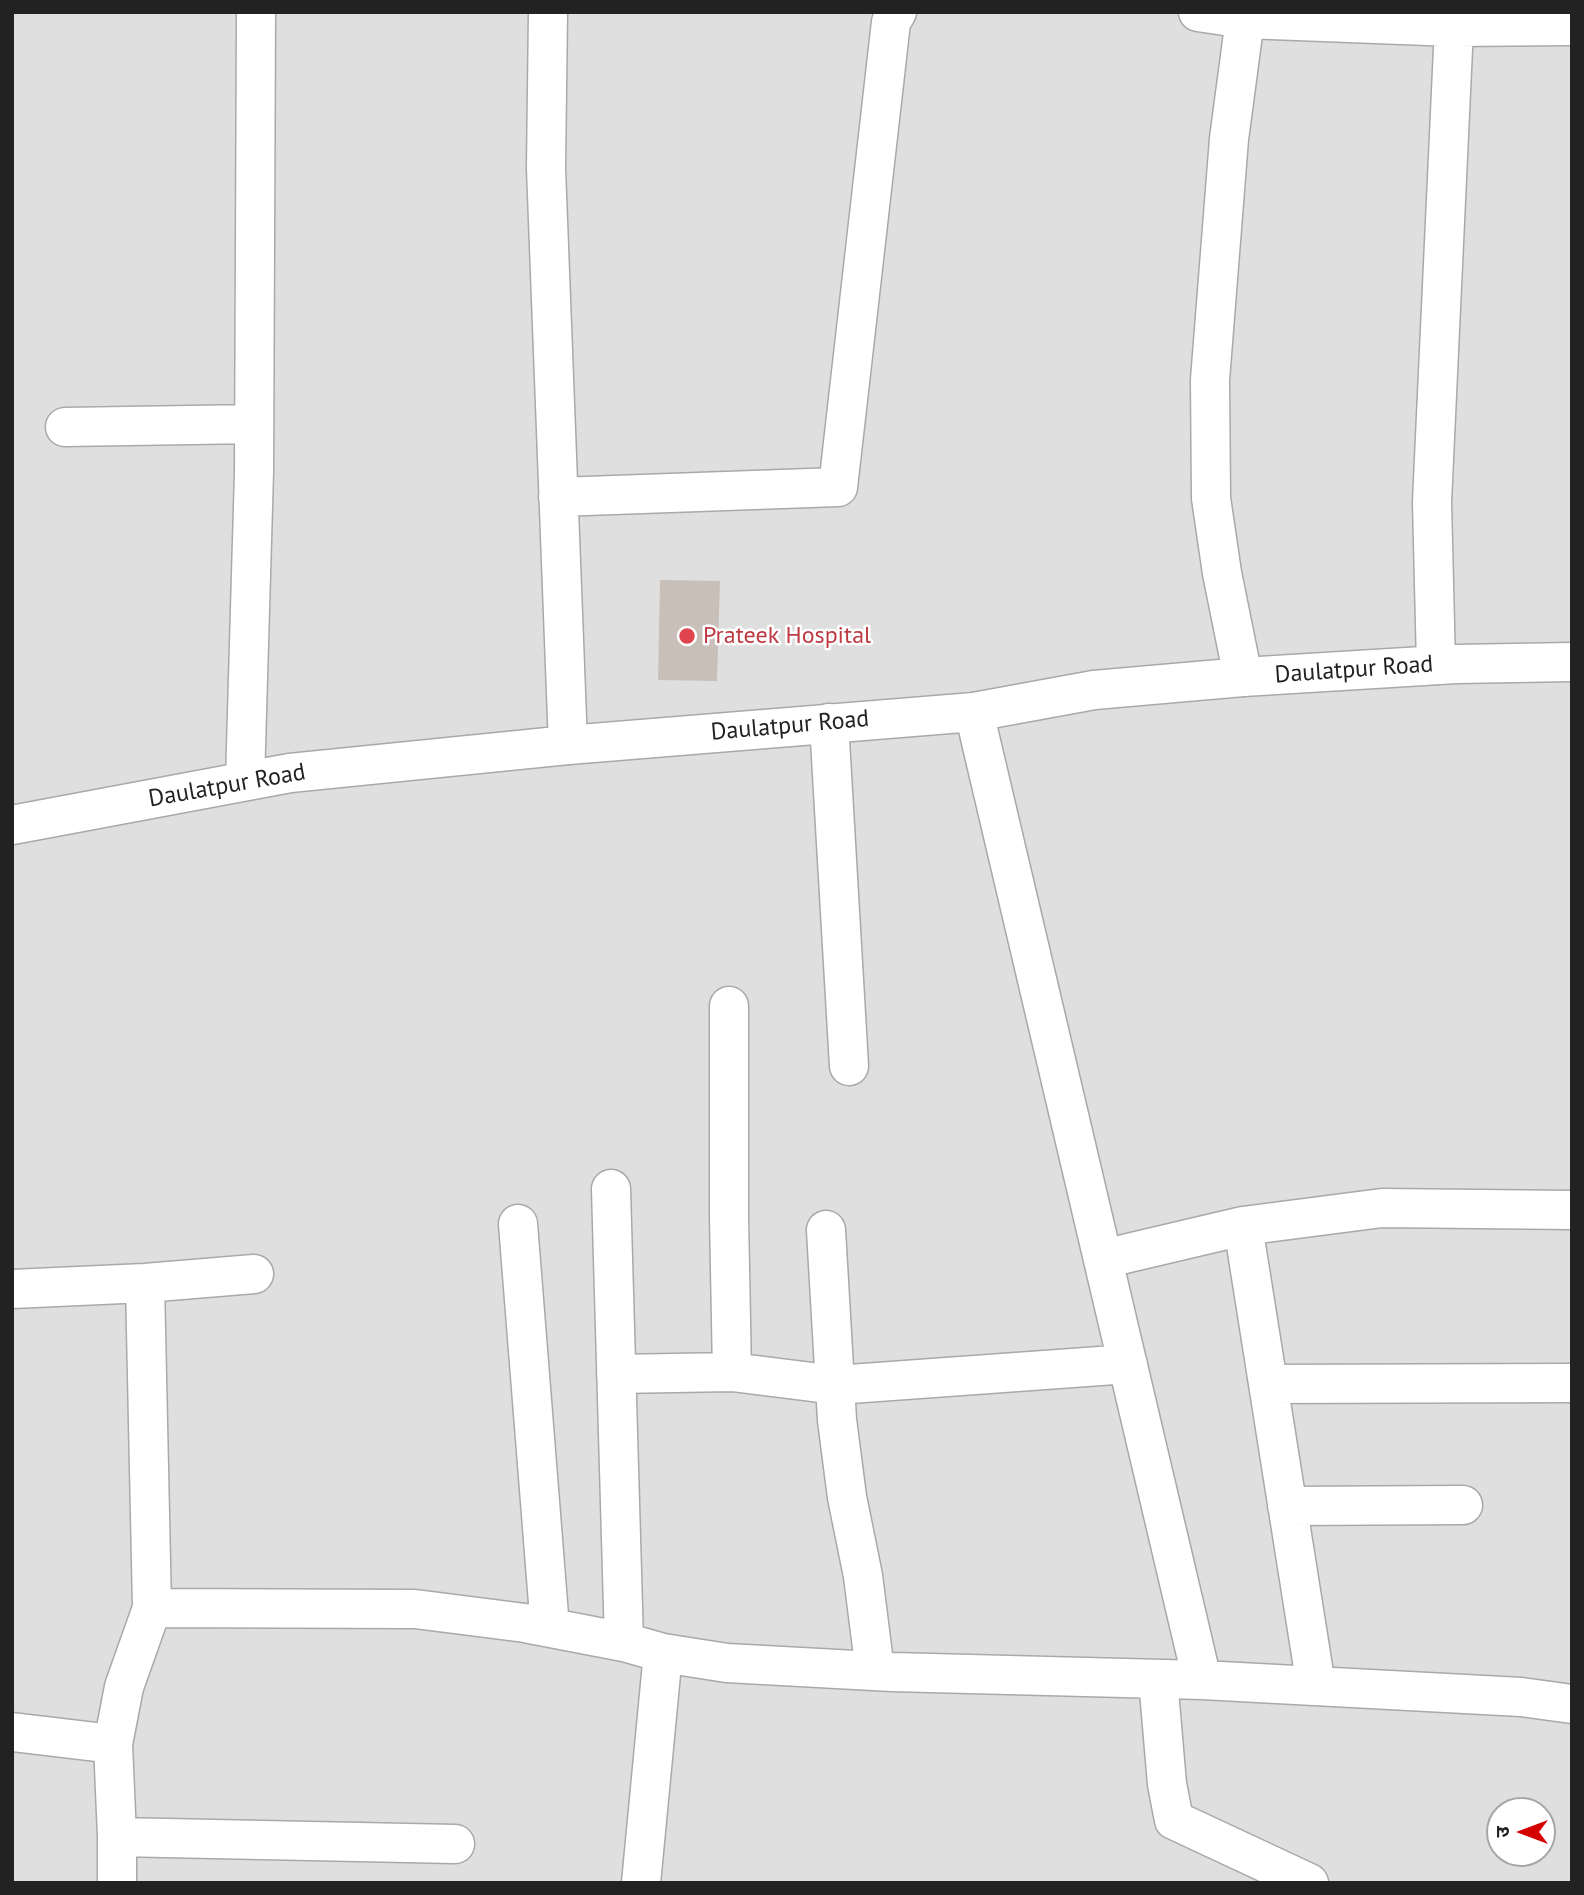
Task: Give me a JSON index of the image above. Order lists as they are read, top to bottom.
{
  "streets": {
    "street": ["Daulatpur Road"]
  },
  "places": ["Prateek Hospital"],
  "north": "left"
}
